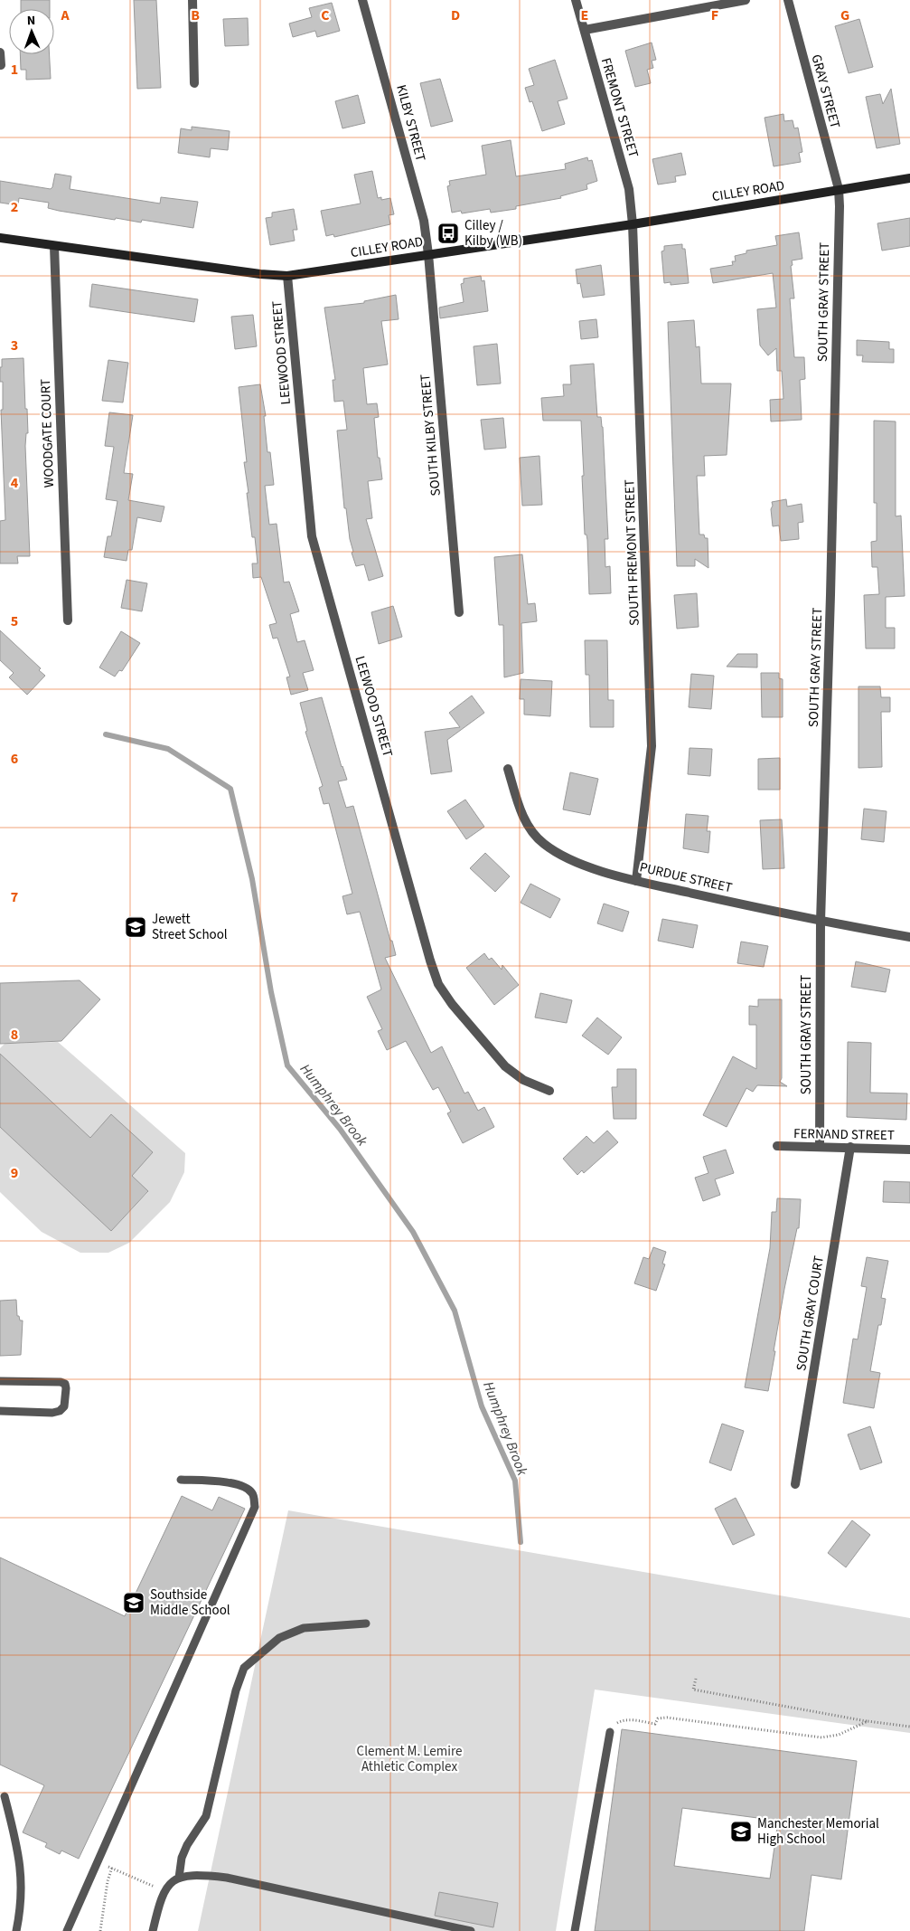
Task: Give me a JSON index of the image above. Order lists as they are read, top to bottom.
{
  "streets": {
    "street": [
      "GRAY STREET",
      "FREMONT STREET",
      "KILBY STREET",
      "CILLEY ROAD",
      "SOUTH GRAY STREET",
      "LEEWOOD STREET",
      "WOODGATE COURT",
      "SOUTH KILBY STREET",
      "SOUTH FREMONT STREET",
      "PURDUE STREET",
      "FERNAND STREET",
      "SOUTH GRAY COURT"
    ]
  },
  "crossings": [
    ["GRAY STREET", "CILLEY ROAD"],
    ["GRAY STREET", "SOUTH GRAY STREET"],
    ["FREMONT STREET", "CILLEY ROAD"],
    ["FREMONT STREET", "SOUTH FREMONT STREET"],
    ["KILBY STREET", "CILLEY ROAD"],
    ["KILBY STREET", "SOUTH KILBY STREET"],
    ["CILLEY ROAD", "SOUTH GRAY STREET"],
    ["CILLEY ROAD", "LEEWOOD STREET"],
    ["CILLEY ROAD", "WOODGATE COURT"],
    ["CILLEY ROAD", "SOUTH KILBY STREET"],
    ["CILLEY ROAD", "SOUTH FREMONT STREET"],
    ["SOUTH GRAY STREET", "PURDUE STREET"],
    ["SOUTH GRAY STREET", "FERNAND STREET"],
    ["SOUTH FREMONT STREET", "PURDUE STREET"],
    ["FERNAND STREET", "SOUTH GRAY COURT"]
  ],
  "water": ["Humphrey Brook"],
  "parks": ["Clement M. Lemire Athletic Complex"],
  "places": {
    "bus stop": ["Cilley / Kilby (WB)"],
    "school or university": ["Jewett Street School", "Southside Middle School", "Manchester Memorial High School"]
  },
  "north": "top",
  "grid": {
    "columns": [
      "A",
      "B",
      "C",
      "D",
      "E",
      "F",
      "G"
    ],
    "rows": [
      "1",
      "2",
      "3",
      "4",
      "5",
      "6",
      "7",
      "8",
      "9"
    ]
  }
}
